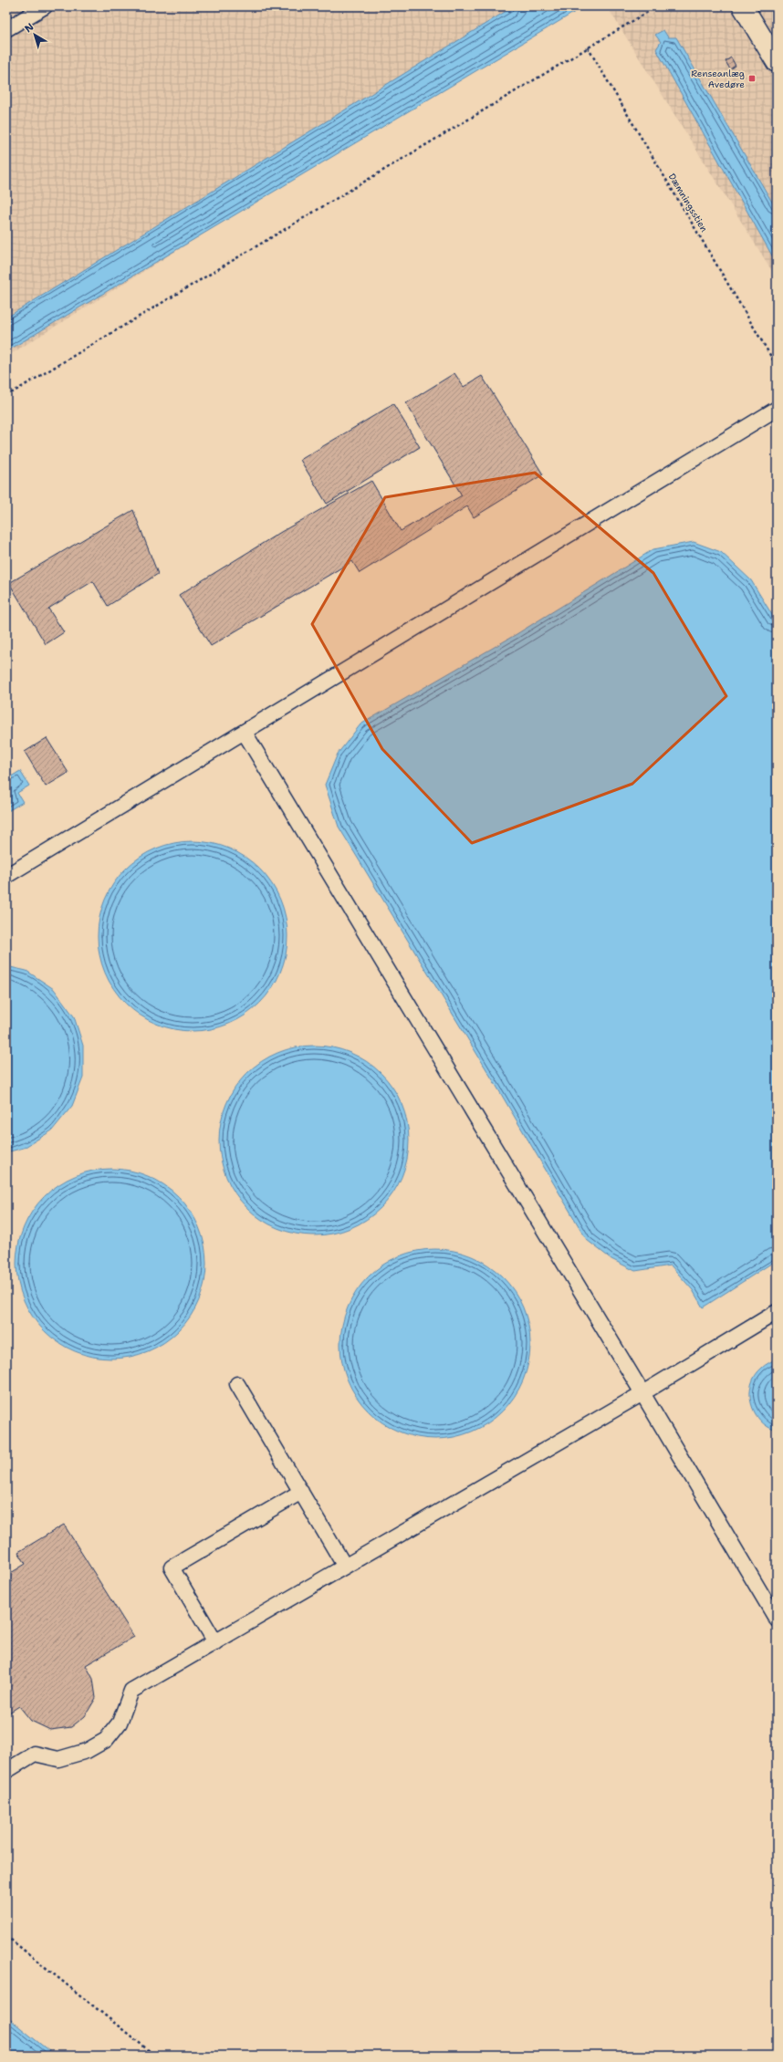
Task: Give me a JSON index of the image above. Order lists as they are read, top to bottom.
{
  "streets": {
    "path": ["Dæmningsstien"]
  },
  "places": {
    "transit": ["Renseanlæg Avedøre"]
  },
  "north": "top left"
}
